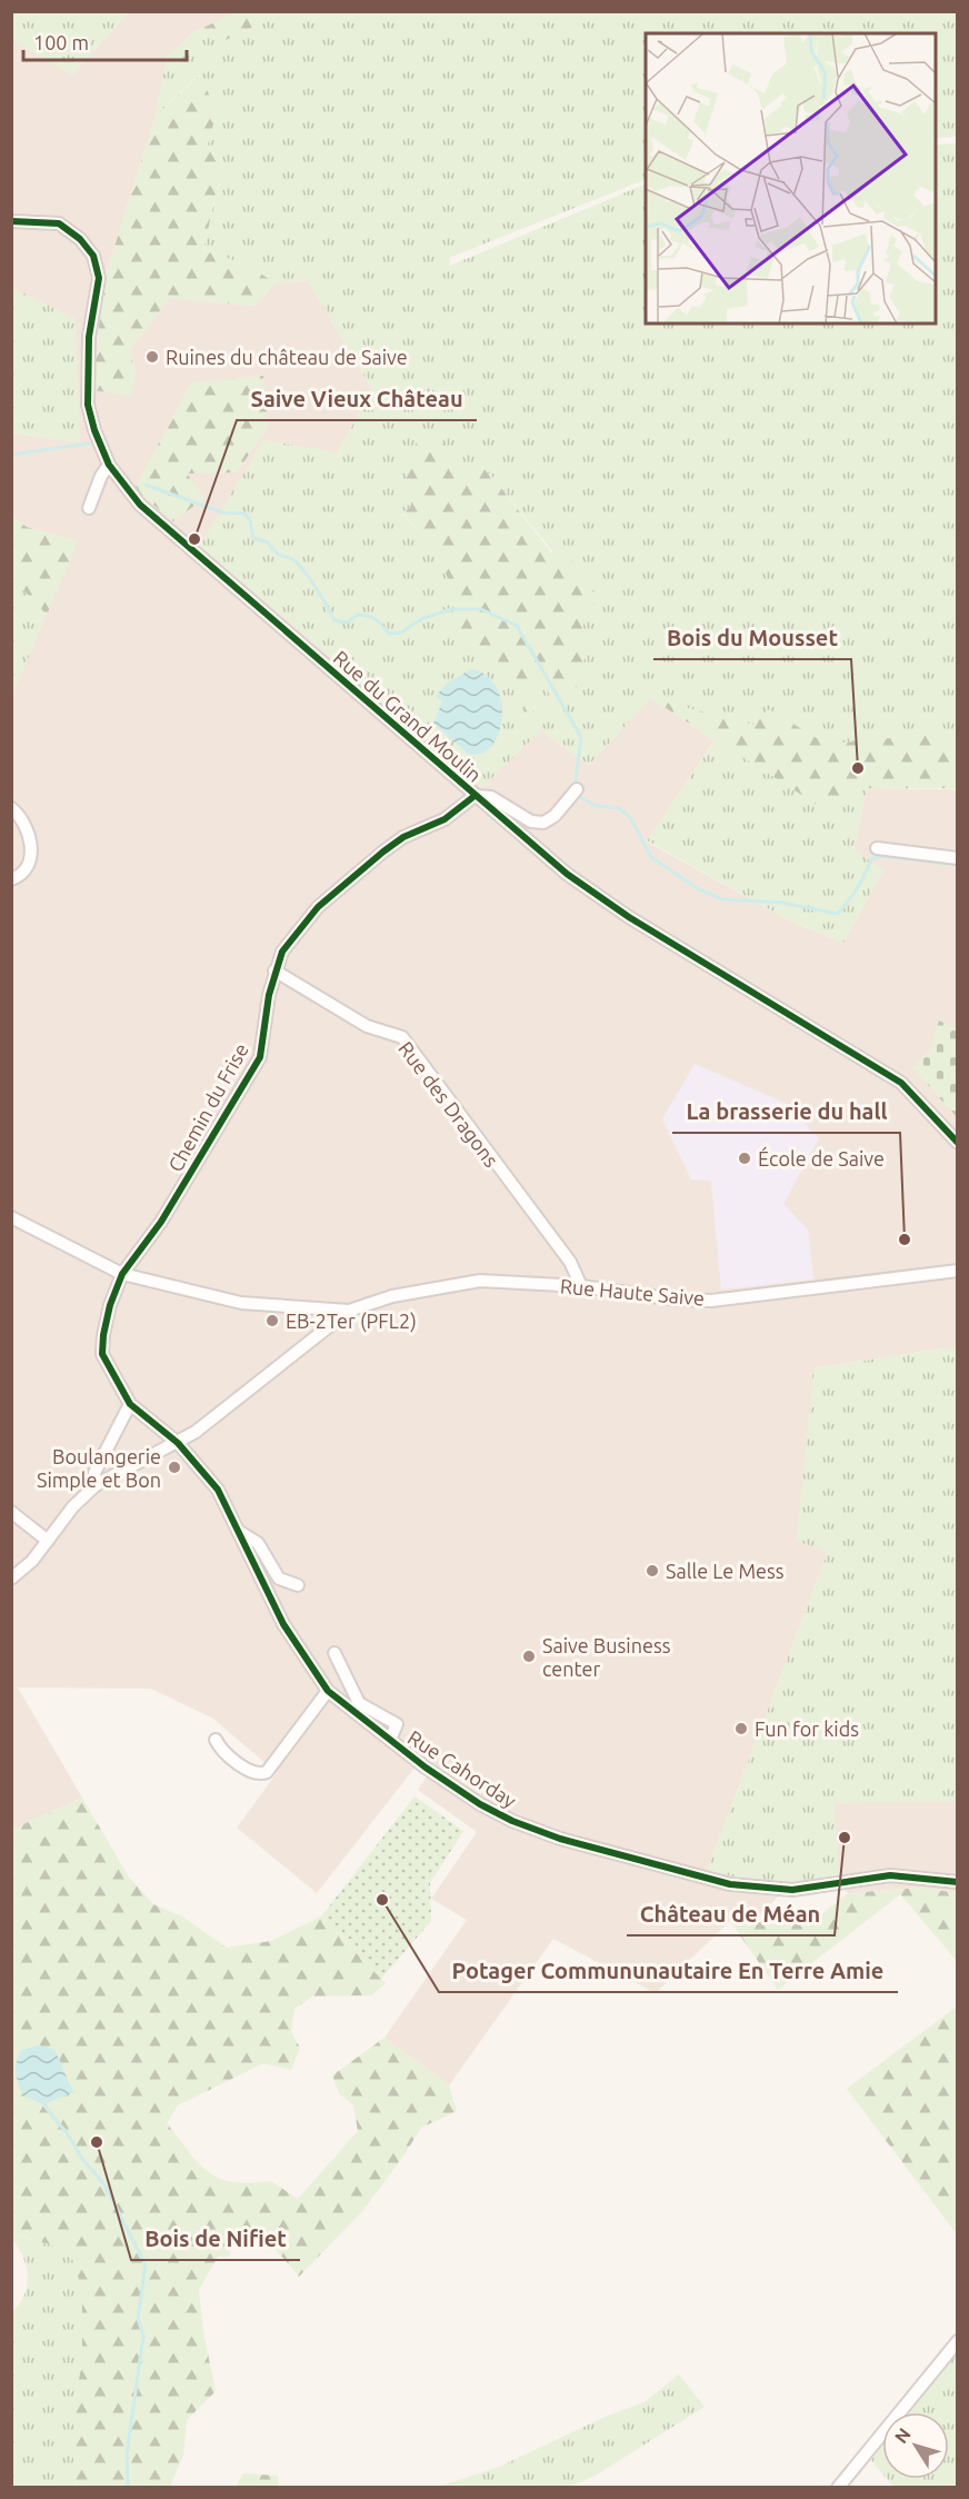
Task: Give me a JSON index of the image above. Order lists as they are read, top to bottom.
{
  "streets": {
    "street": [
      "Rue du Grand Moulin",
      "Rue des Dragons",
      "Chemin du Frise",
      "Rue Haute Saive",
      "Rue Cahorday"
    ]
  },
  "crossings": [
    ["Rue du Grand Moulin", "Chemin du Frise"],
    ["Rue des Dragons", "Chemin du Frise"],
    ["Rue des Dragons", "Rue Haute Saive"],
    ["Chemin du Frise", "Rue Haute Saive"],
    ["Rue Haute Saive", "Rue Cahorday"]
  ],
  "places": [
    "Ruines du château de Saive",
    "Saive Vieux Château",
    "Bois du Mousset",
    "École de Saive",
    "La brasserie du hall",
    "EB-2Ter (PFL2)",
    "Boulangerie Simple et Bon",
    "Salle Le Mess",
    "Saive Business center",
    "Fun for kids",
    "Château de Méan",
    "Potager Commununautaire En Terre Amie",
    "Bois de Nifiet"
  ],
  "scale_bar": "100 m",
  "north": "top left"
}
